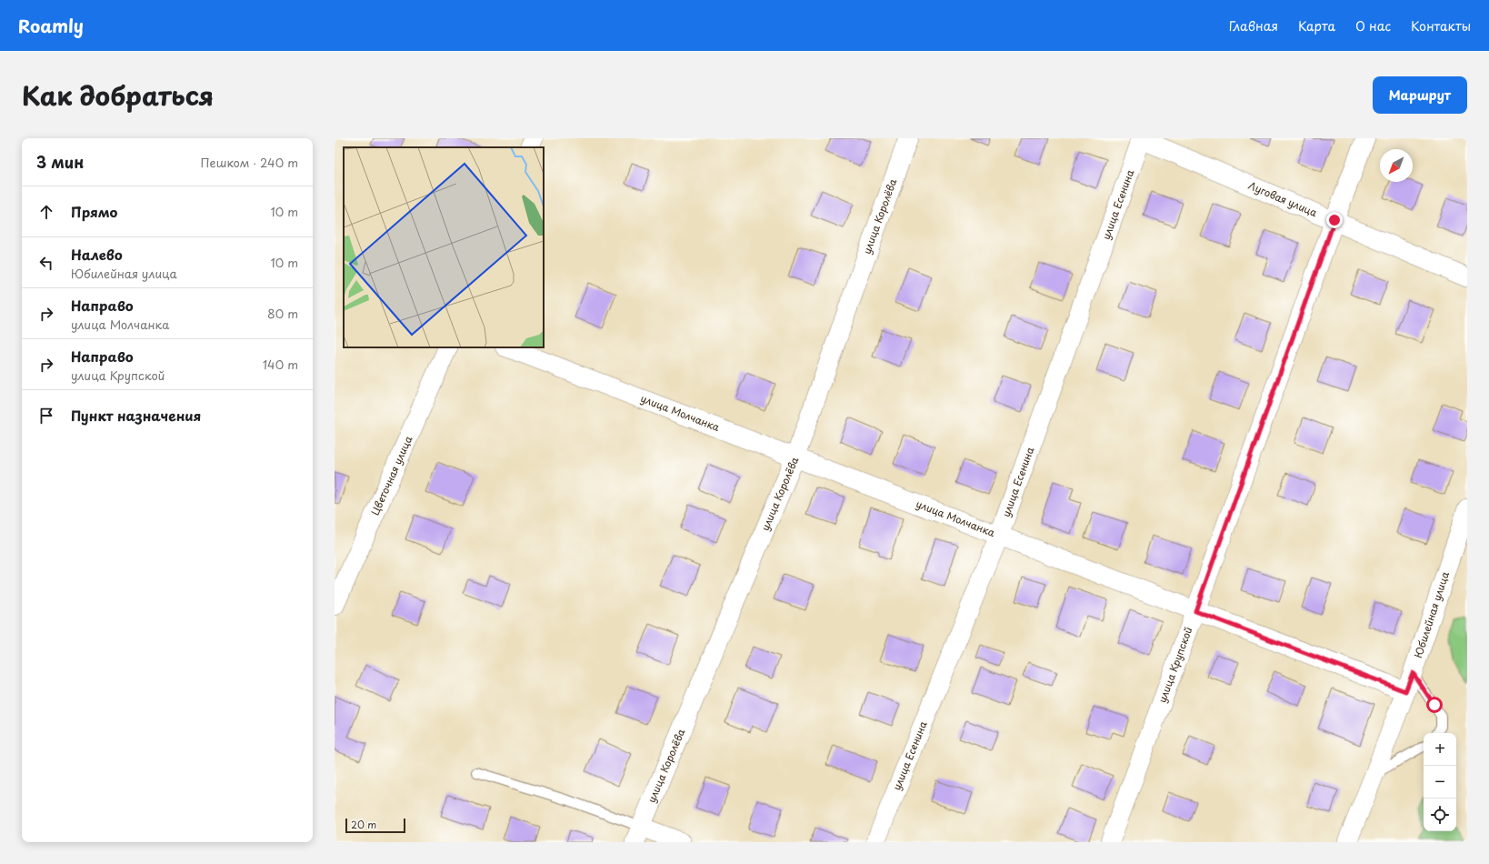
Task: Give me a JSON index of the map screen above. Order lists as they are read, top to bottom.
{
  "streets": {
    "street": [
      "Луговая улица",
      "улица Есенина",
      "улица Королёва",
      "улица Молчанка",
      "Цветочная улица",
      "Юбилейная улица",
      "улица Крупской"
    ]
  },
  "crossings": [
    ["Луговая улица", "улица Есенина"],
    ["Луговая улица", "улица Крупской"],
    ["улица Есенина", "улица Молчанка"],
    ["улица Королёва", "улица Молчанка"],
    ["улица Молчанка", "Юбилейная улица"],
    ["улица Молчанка", "улица Крупской"]
  ],
  "scale_bar": "20 m",
  "north": "bottom left",
  "page": {
    "header": "Roamly",
    "nav": [
      "Главная",
      "Карта",
      "О нас",
      "Контакты"
    ],
    "title": "Как добраться",
    "buttons": "Маршрут",
    "heading": ["3 мин", "Пешком · 240 m"],
    "list": [
      ["Прямо", "10 m"],
      ["Налево", "Юбилейная улица", "10 m"],
      ["Направо", "улица Молчанка", "80 m"],
      ["Направо", "улица Крупской", "140 m"],
      "Пункт назначения"
    ],
    "map_buttons": ["+", "−"],
    "scale": "20 m"
  }
}
